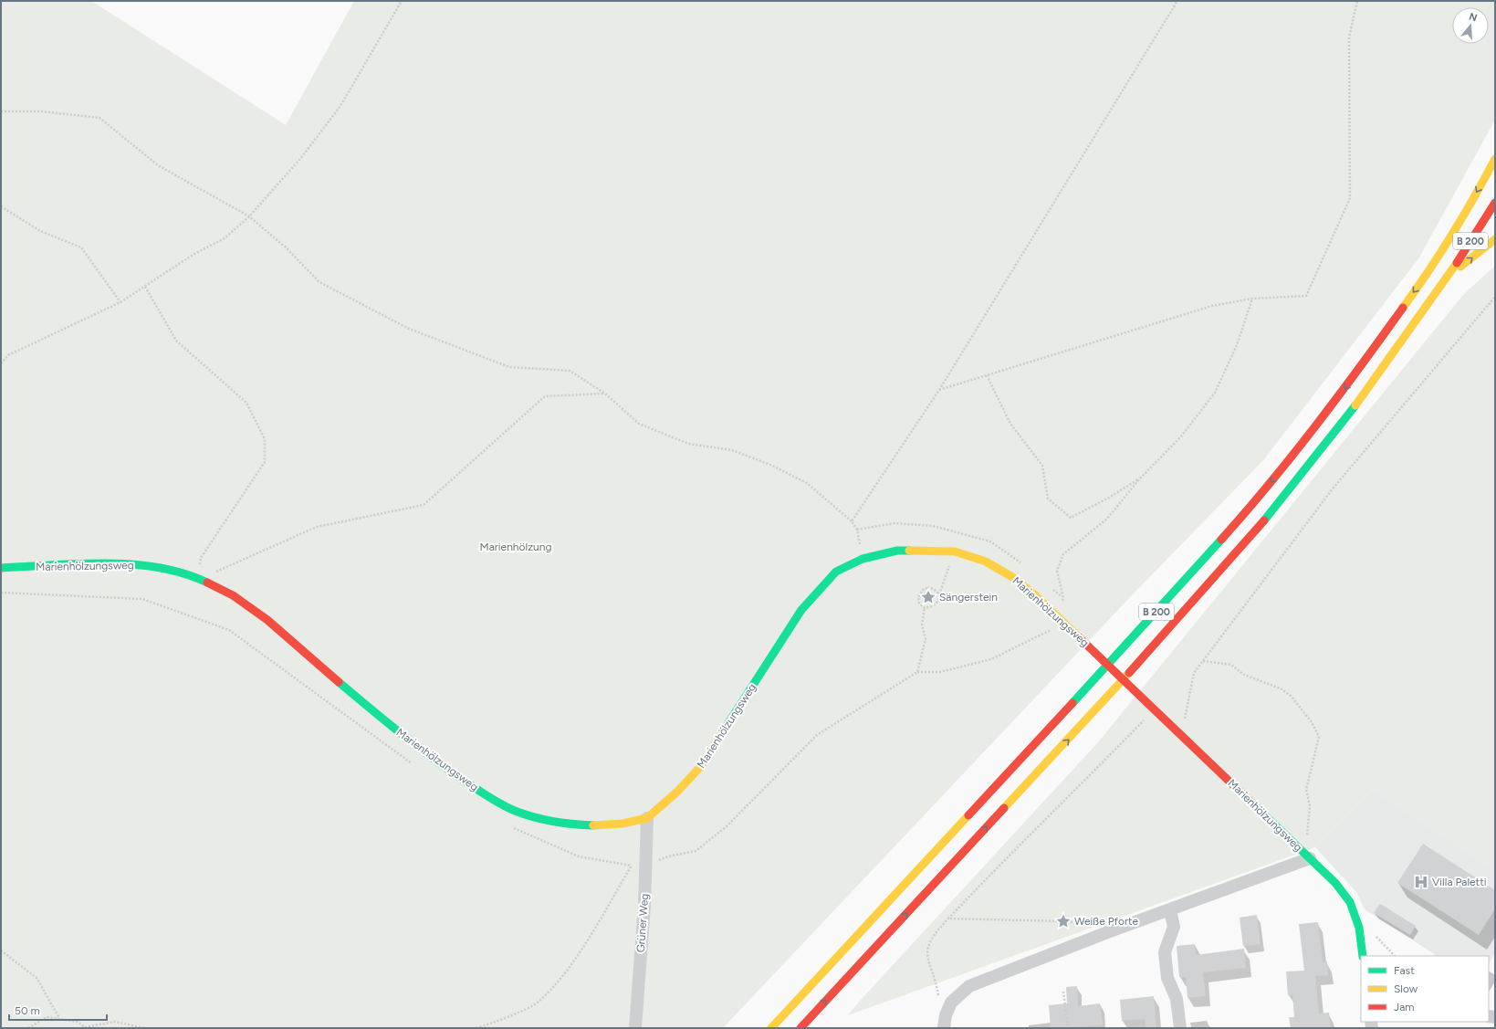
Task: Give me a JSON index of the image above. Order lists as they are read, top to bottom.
{
  "streets": {
    "main road": ["B 200", "Marienhölzungsweg"],
    "street": ["Grüner Weg"]
  },
  "crossings": [
    ["Marienhölzungsweg", "Grüner Weg"]
  ],
  "parks": ["Marienhölzung"],
  "places": {
    "place": ["Sängerstein", "Weiße Pforte"],
    "hospital": ["Villa Paletti"]
  },
  "legend": ["Fast", "Slow", "Jam"],
  "scale_bar": "50 m",
  "north": "top"
}
